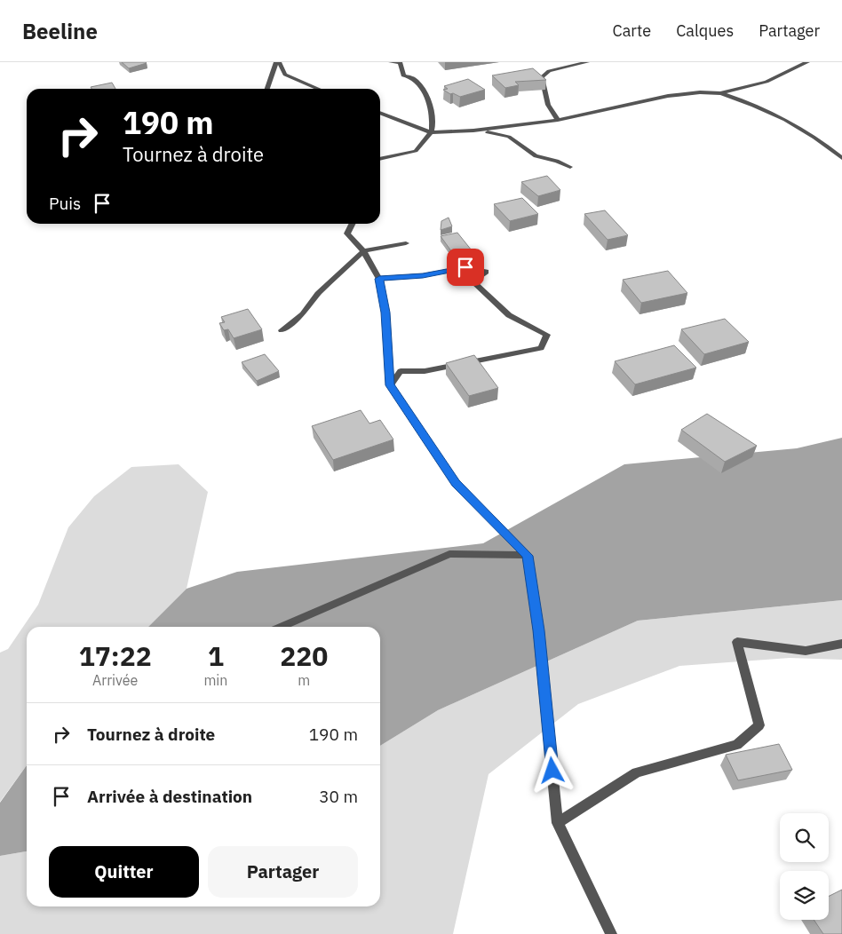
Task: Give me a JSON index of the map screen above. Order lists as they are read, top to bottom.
{
  "page": {
    "header": "Beeline",
    "nav": ["Carte", "Calques", "Partager"],
    "turn": ["190 m", "Tournez à droite"],
    "then": "Puis",
    "eta": [
      "17:22",
      "Arrivée",
      "1",
      "min",
      "220",
      "m"
    ],
    "list": [
      {
        "name": "Tournez à droite",
        "value": "190 m"
      },
      {
        "name": "Arrivée à destination",
        "value": "30 m"
      }
    ],
    "buttons": ["Quitter", "Partager"]
  }
}
